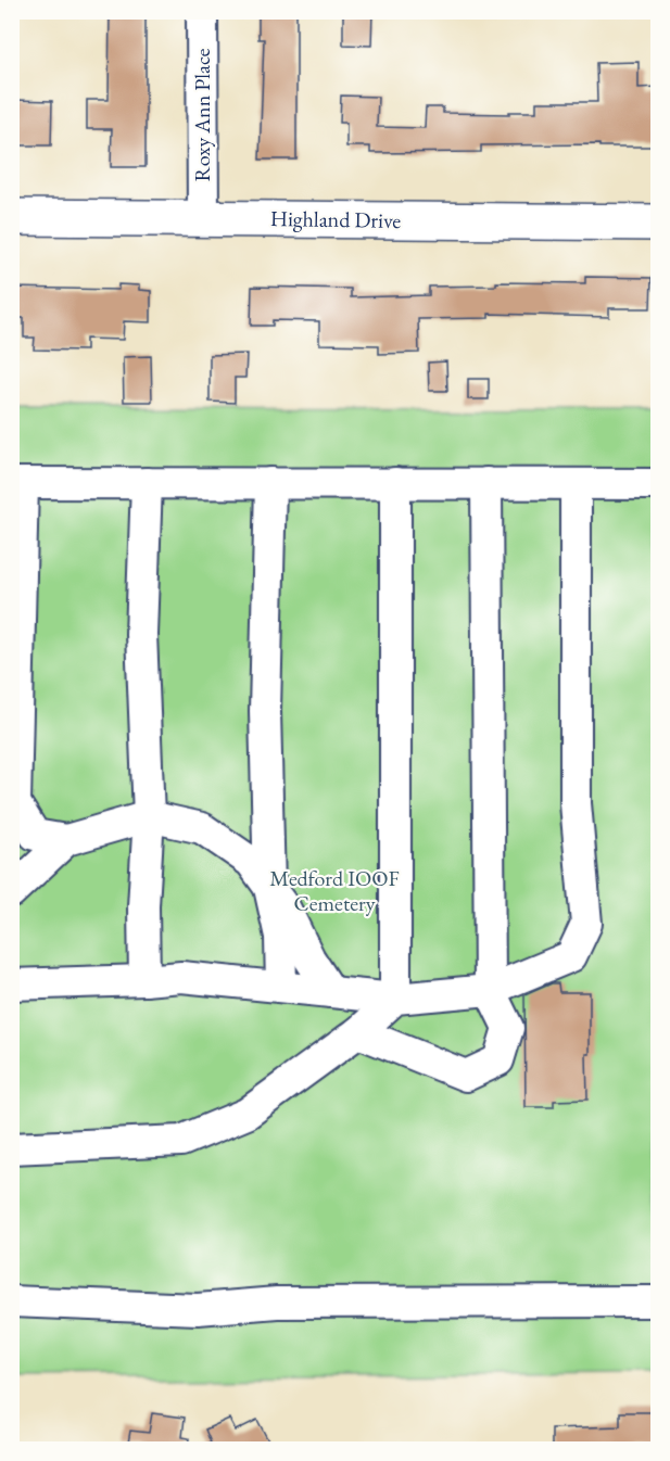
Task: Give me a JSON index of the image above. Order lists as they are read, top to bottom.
{
  "streets": {
    "main road": ["Highland Drive"],
    "street": ["Roxy Ann Place"]
  },
  "crossings": [
    ["Roxy Ann Place", "Highland Drive"]
  ],
  "parks": ["Medford IOOF Cemetery"]
}
